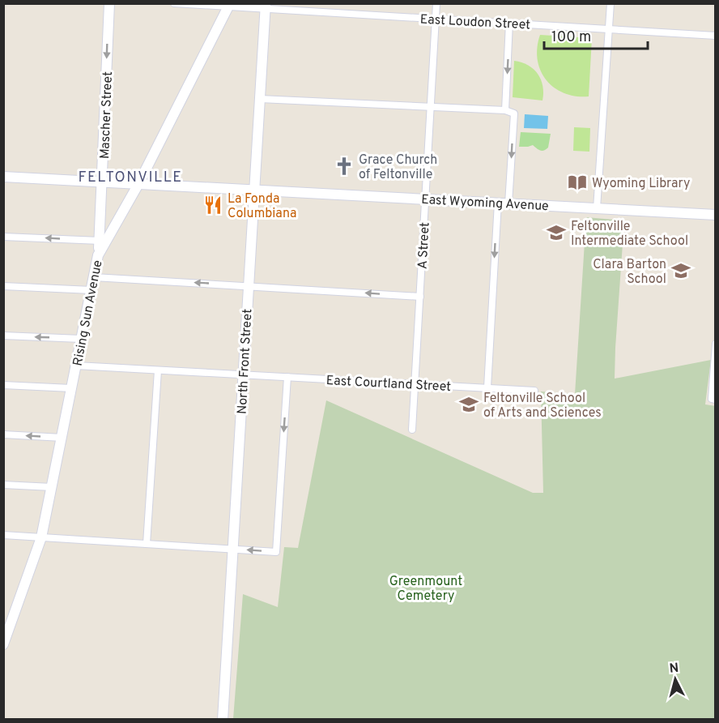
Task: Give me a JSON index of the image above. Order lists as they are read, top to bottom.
{
  "streets": {
    "street": [
      "East Loudon Street",
      "Mascher Street",
      "East Wyoming Avenue",
      "A Street",
      "Rising Sun Avenue",
      "North Front Street",
      "East Courtland Street"
    ]
  },
  "crossings": [
    ["East Loudon Street", "A Street"],
    ["East Loudon Street", "Rising Sun Avenue"],
    ["East Loudon Street", "North Front Street"],
    ["Mascher Street", "East Wyoming Avenue"],
    ["Mascher Street", "Rising Sun Avenue"],
    ["East Wyoming Avenue", "A Street"],
    ["East Wyoming Avenue", "Rising Sun Avenue"],
    ["East Wyoming Avenue", "North Front Street"],
    ["A Street", "East Courtland Street"],
    ["Rising Sun Avenue", "East Courtland Street"],
    ["North Front Street", "East Courtland Street"]
  ],
  "one_way": ["Mascher Street"],
  "districts": ["FELTONVILLE"],
  "parks": ["Greenmount Cemetery"],
  "places": {
    "church": ["Grace Church of Feltonville"],
    "library": ["Wyoming Library"],
    "restaurant": ["La Fonda Columbiana"],
    "school or university": ["Feltonville Intermediate School", "Clara Barton School", "Feltonville School of Arts and Sciences"]
  },
  "scale_bar": "100 m",
  "north": "top"
}
